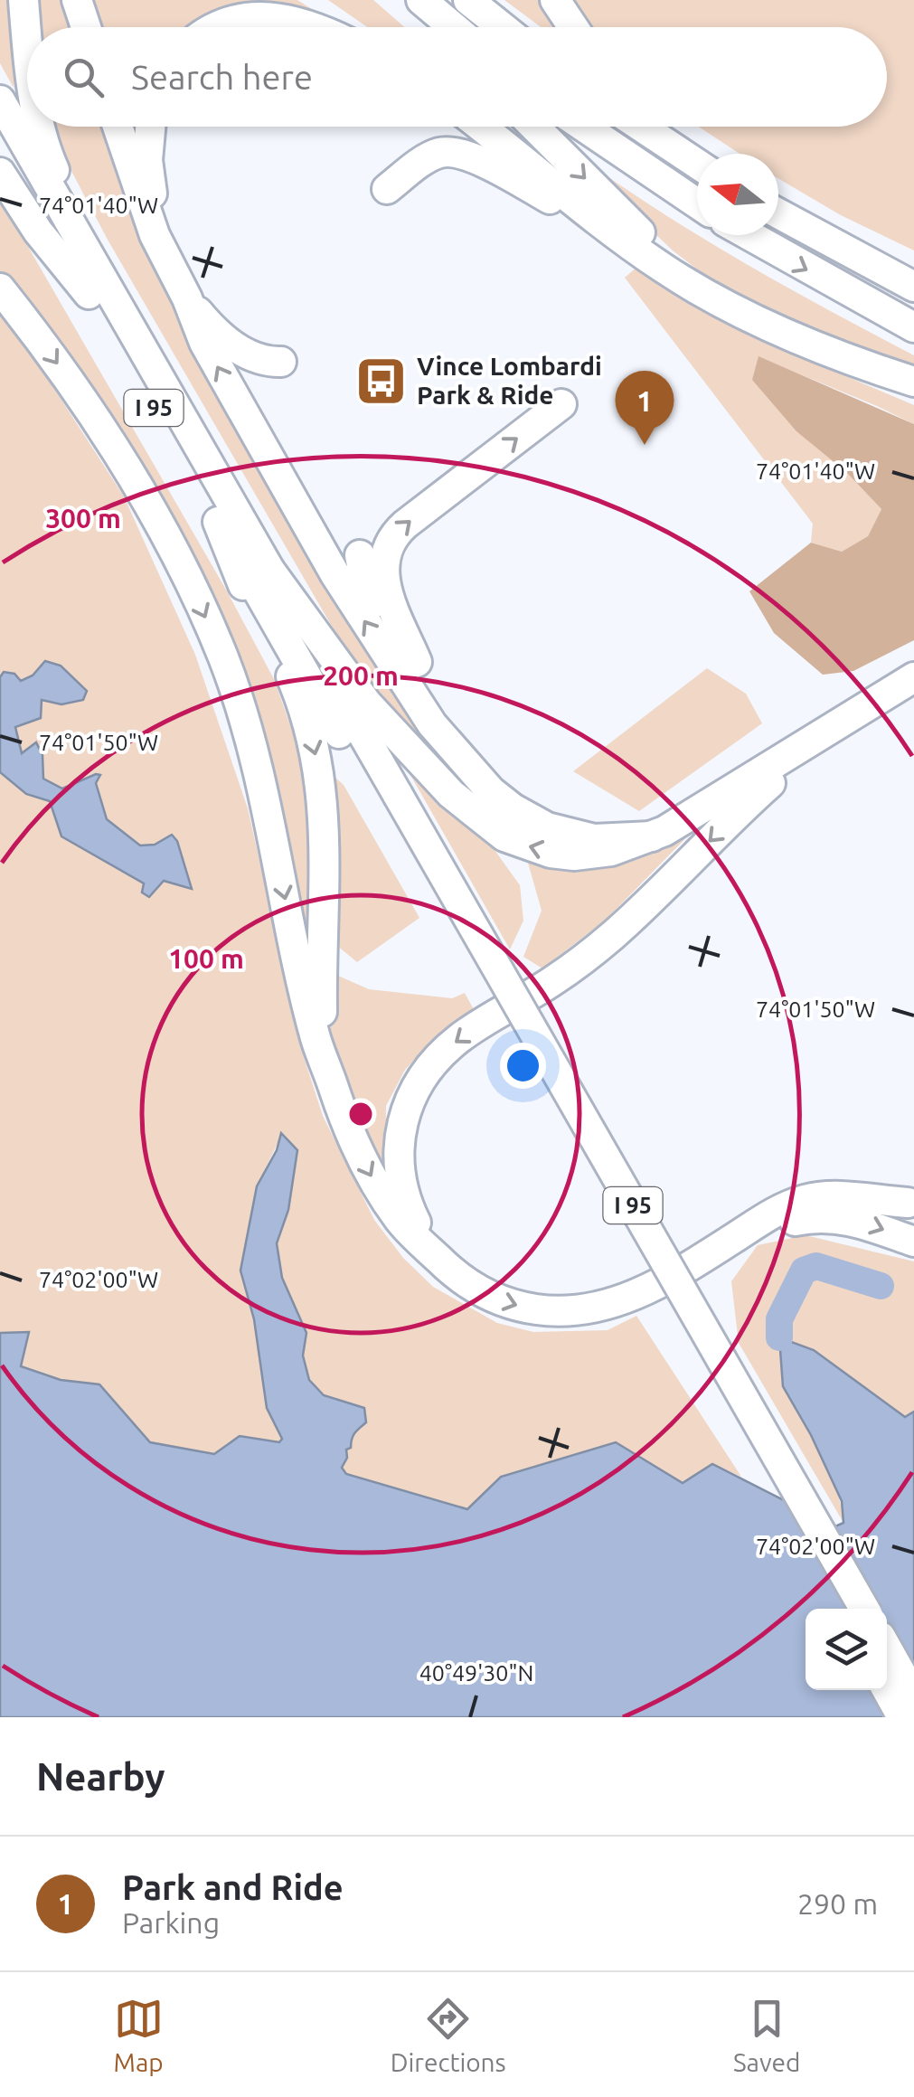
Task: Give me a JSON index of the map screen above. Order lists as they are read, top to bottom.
{
  "streets": {
    "highway": ["I 95"]
  },
  "places": {
    "bus stop": ["Vince Lombardi Park & Ride"]
  },
  "north": "left",
  "page": {
    "search": "Search here",
    "pins": "1",
    "heading": "Nearby",
    "list": [
      {
        "mark": "1",
        "name": "Park and Ride",
        "note": "Parking",
        "value": "290 m"
      }
    ],
    "nav": ["Map", "Directions", "Saved"]
  },
  "coordinates": [
    "74°01'40\"W",
    "74°01'50\"W",
    "74°02'00\"W",
    "40°49'30\"N"
  ],
  "rings": ["300 m", "200 m", "100 m"]
}
